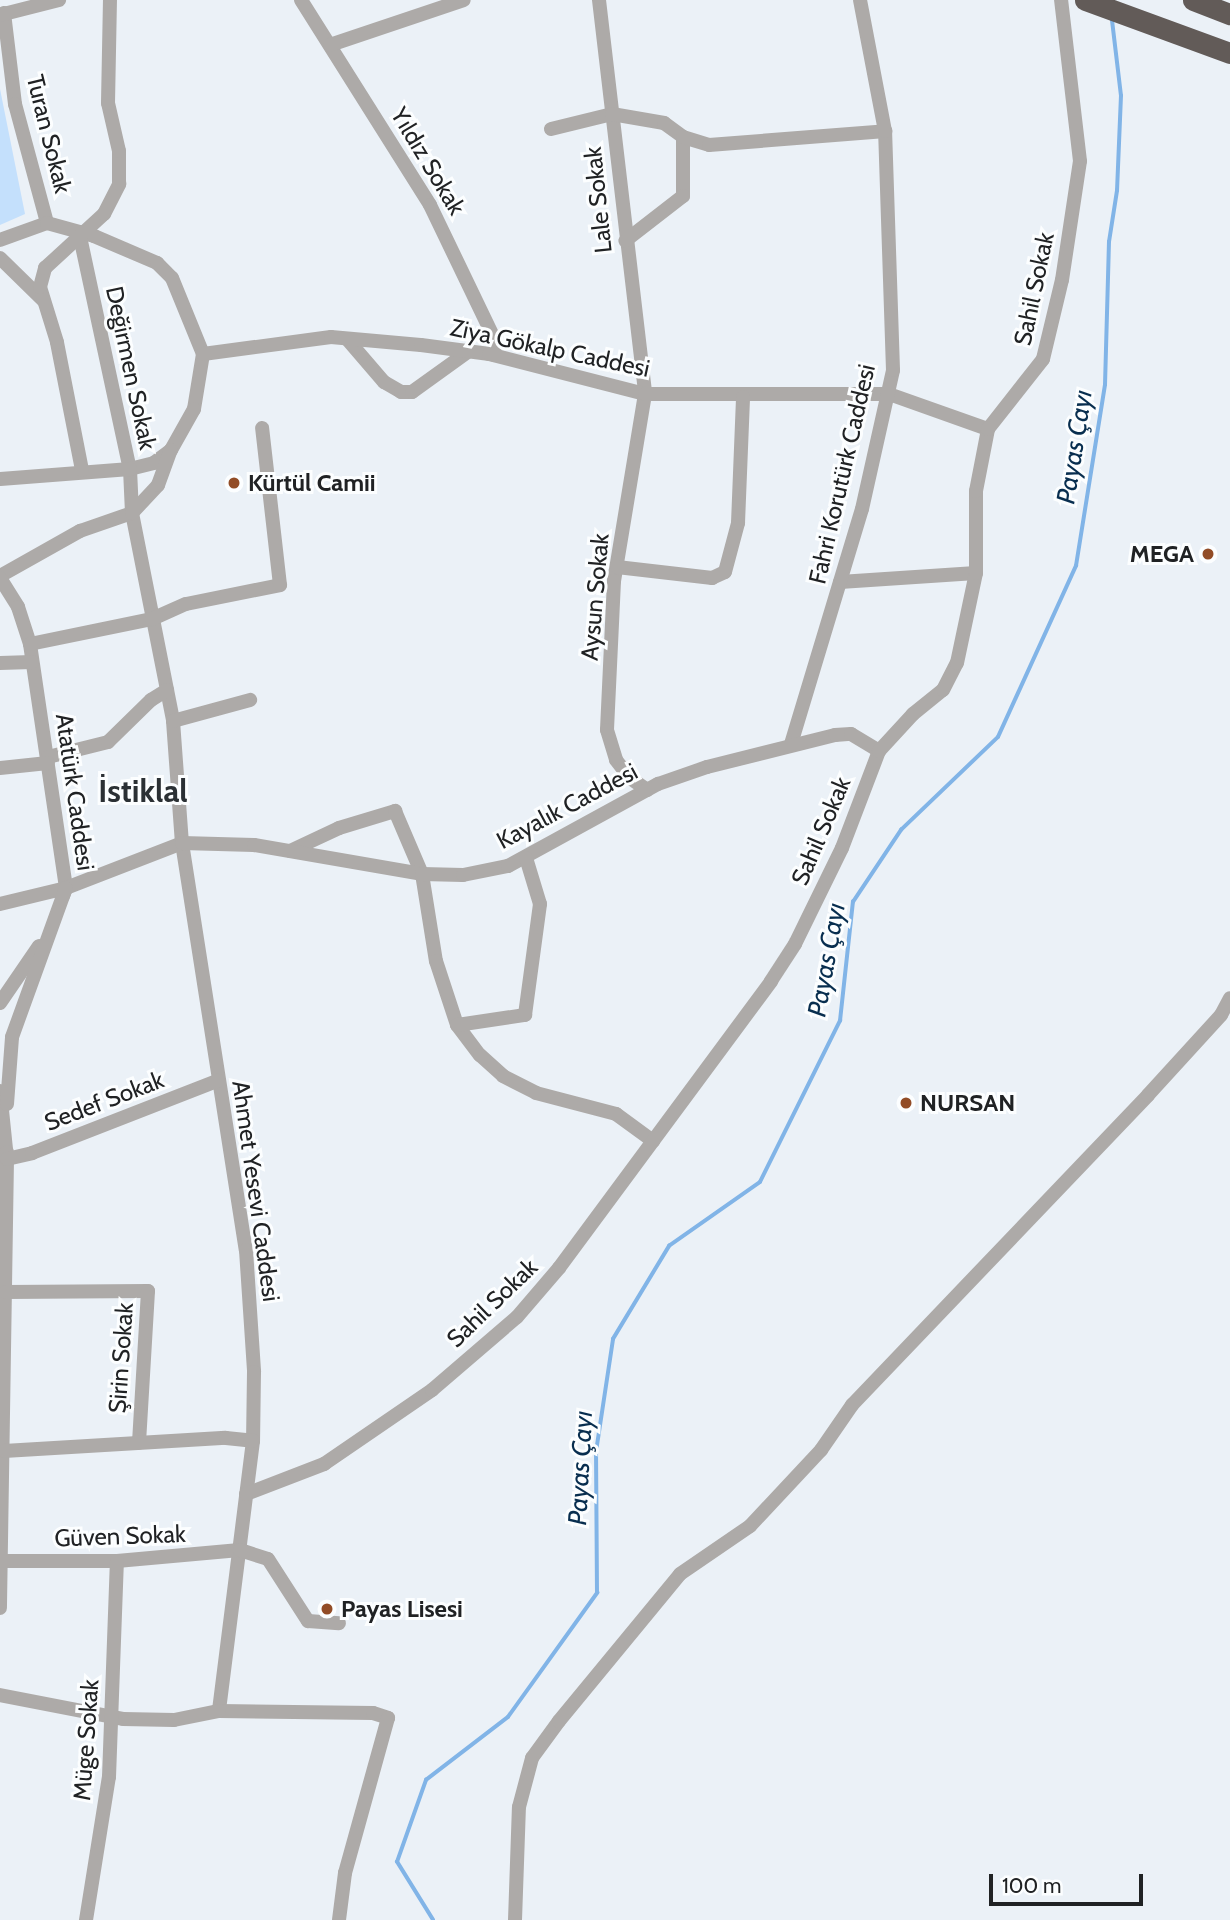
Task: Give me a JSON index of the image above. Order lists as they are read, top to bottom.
{
  "streets": {
    "street": [
      "Turan Sokak",
      "Yıldız Sokak",
      "Lale Sokak",
      "Sahil Sokak",
      "Ziya Gökalp Caddesi",
      "Değirmen Sokak",
      "Fahri Korutürk Caddesi",
      "Aysun Sokak",
      "Atatürk Caddesi",
      "Kayalık Caddesi",
      "Sedef Sokak",
      "Ahmet Yesevi Caddesi",
      "Şirin Sokak",
      "Güven Sokak",
      "Müge Sokak"
    ]
  },
  "crossings": [
    ["Yıldız Sokak", "Ziya Gökalp Caddesi"],
    ["Lale Sokak", "Ziya Gökalp Caddesi"],
    ["Lale Sokak", "Aysun Sokak"],
    ["Sahil Sokak", "Kayalık Caddesi"],
    ["Sahil Sokak", "Ahmet Yesevi Caddesi"],
    ["Ziya Gökalp Caddesi", "Fahri Korutürk Caddesi"],
    ["Ziya Gökalp Caddesi", "Aysun Sokak"],
    ["Değirmen Sokak", "Ahmet Yesevi Caddesi"],
    ["Fahri Korutürk Caddesi", "Kayalık Caddesi"],
    ["Aysun Sokak", "Kayalık Caddesi"],
    ["Atatürk Caddesi", "Kayalık Caddesi"],
    ["Kayalık Caddesi", "Ahmet Yesevi Caddesi"],
    ["Sedef Sokak", "Ahmet Yesevi Caddesi"],
    ["Ahmet Yesevi Caddesi", "Güven Sokak"],
    ["Güven Sokak", "Müge Sokak"]
  ],
  "districts": ["İstiklal"],
  "water": ["Payas Çayı"],
  "places": [
    "Kürtül Camii",
    "MEGA",
    "NURSAN",
    "Payas Lisesi"
  ],
  "scale_bar": "100 m"
}
